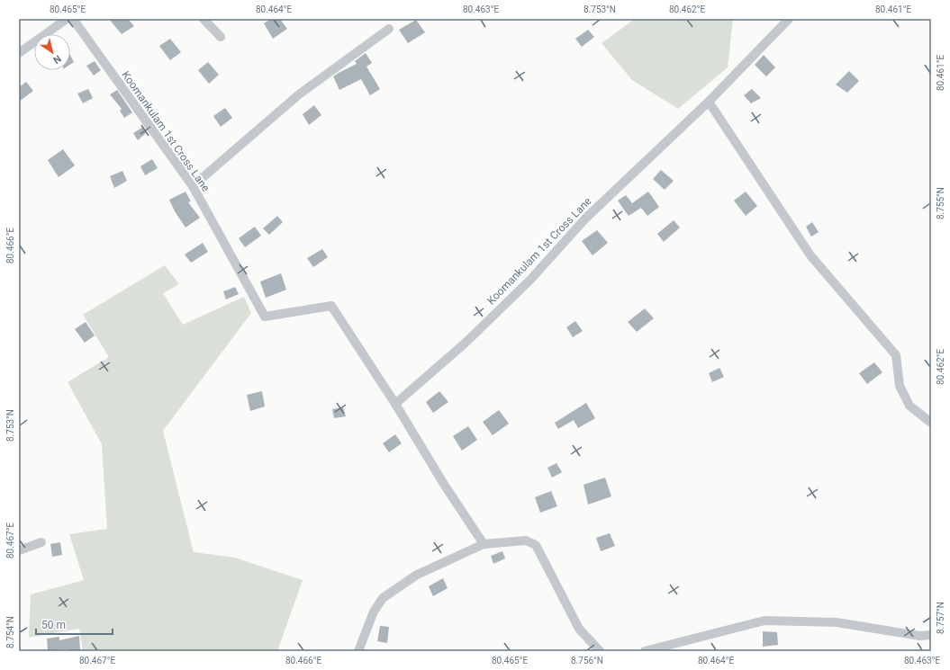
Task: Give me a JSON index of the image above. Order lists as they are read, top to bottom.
{
  "streets": {
    "street": ["Koomankulam 1st Cross Lane"]
  },
  "scale_bar": "50 m",
  "north": "bottom right",
  "coordinates": [
    "80.465°E",
    "80.464°E",
    "80.463°E",
    "8.753°N",
    "80.462°E",
    "80.461°E",
    "8.755°N",
    "80.466°E",
    "80.467°E",
    "8.757°N",
    "8.754°N",
    "8.756°N"
  ]
}
